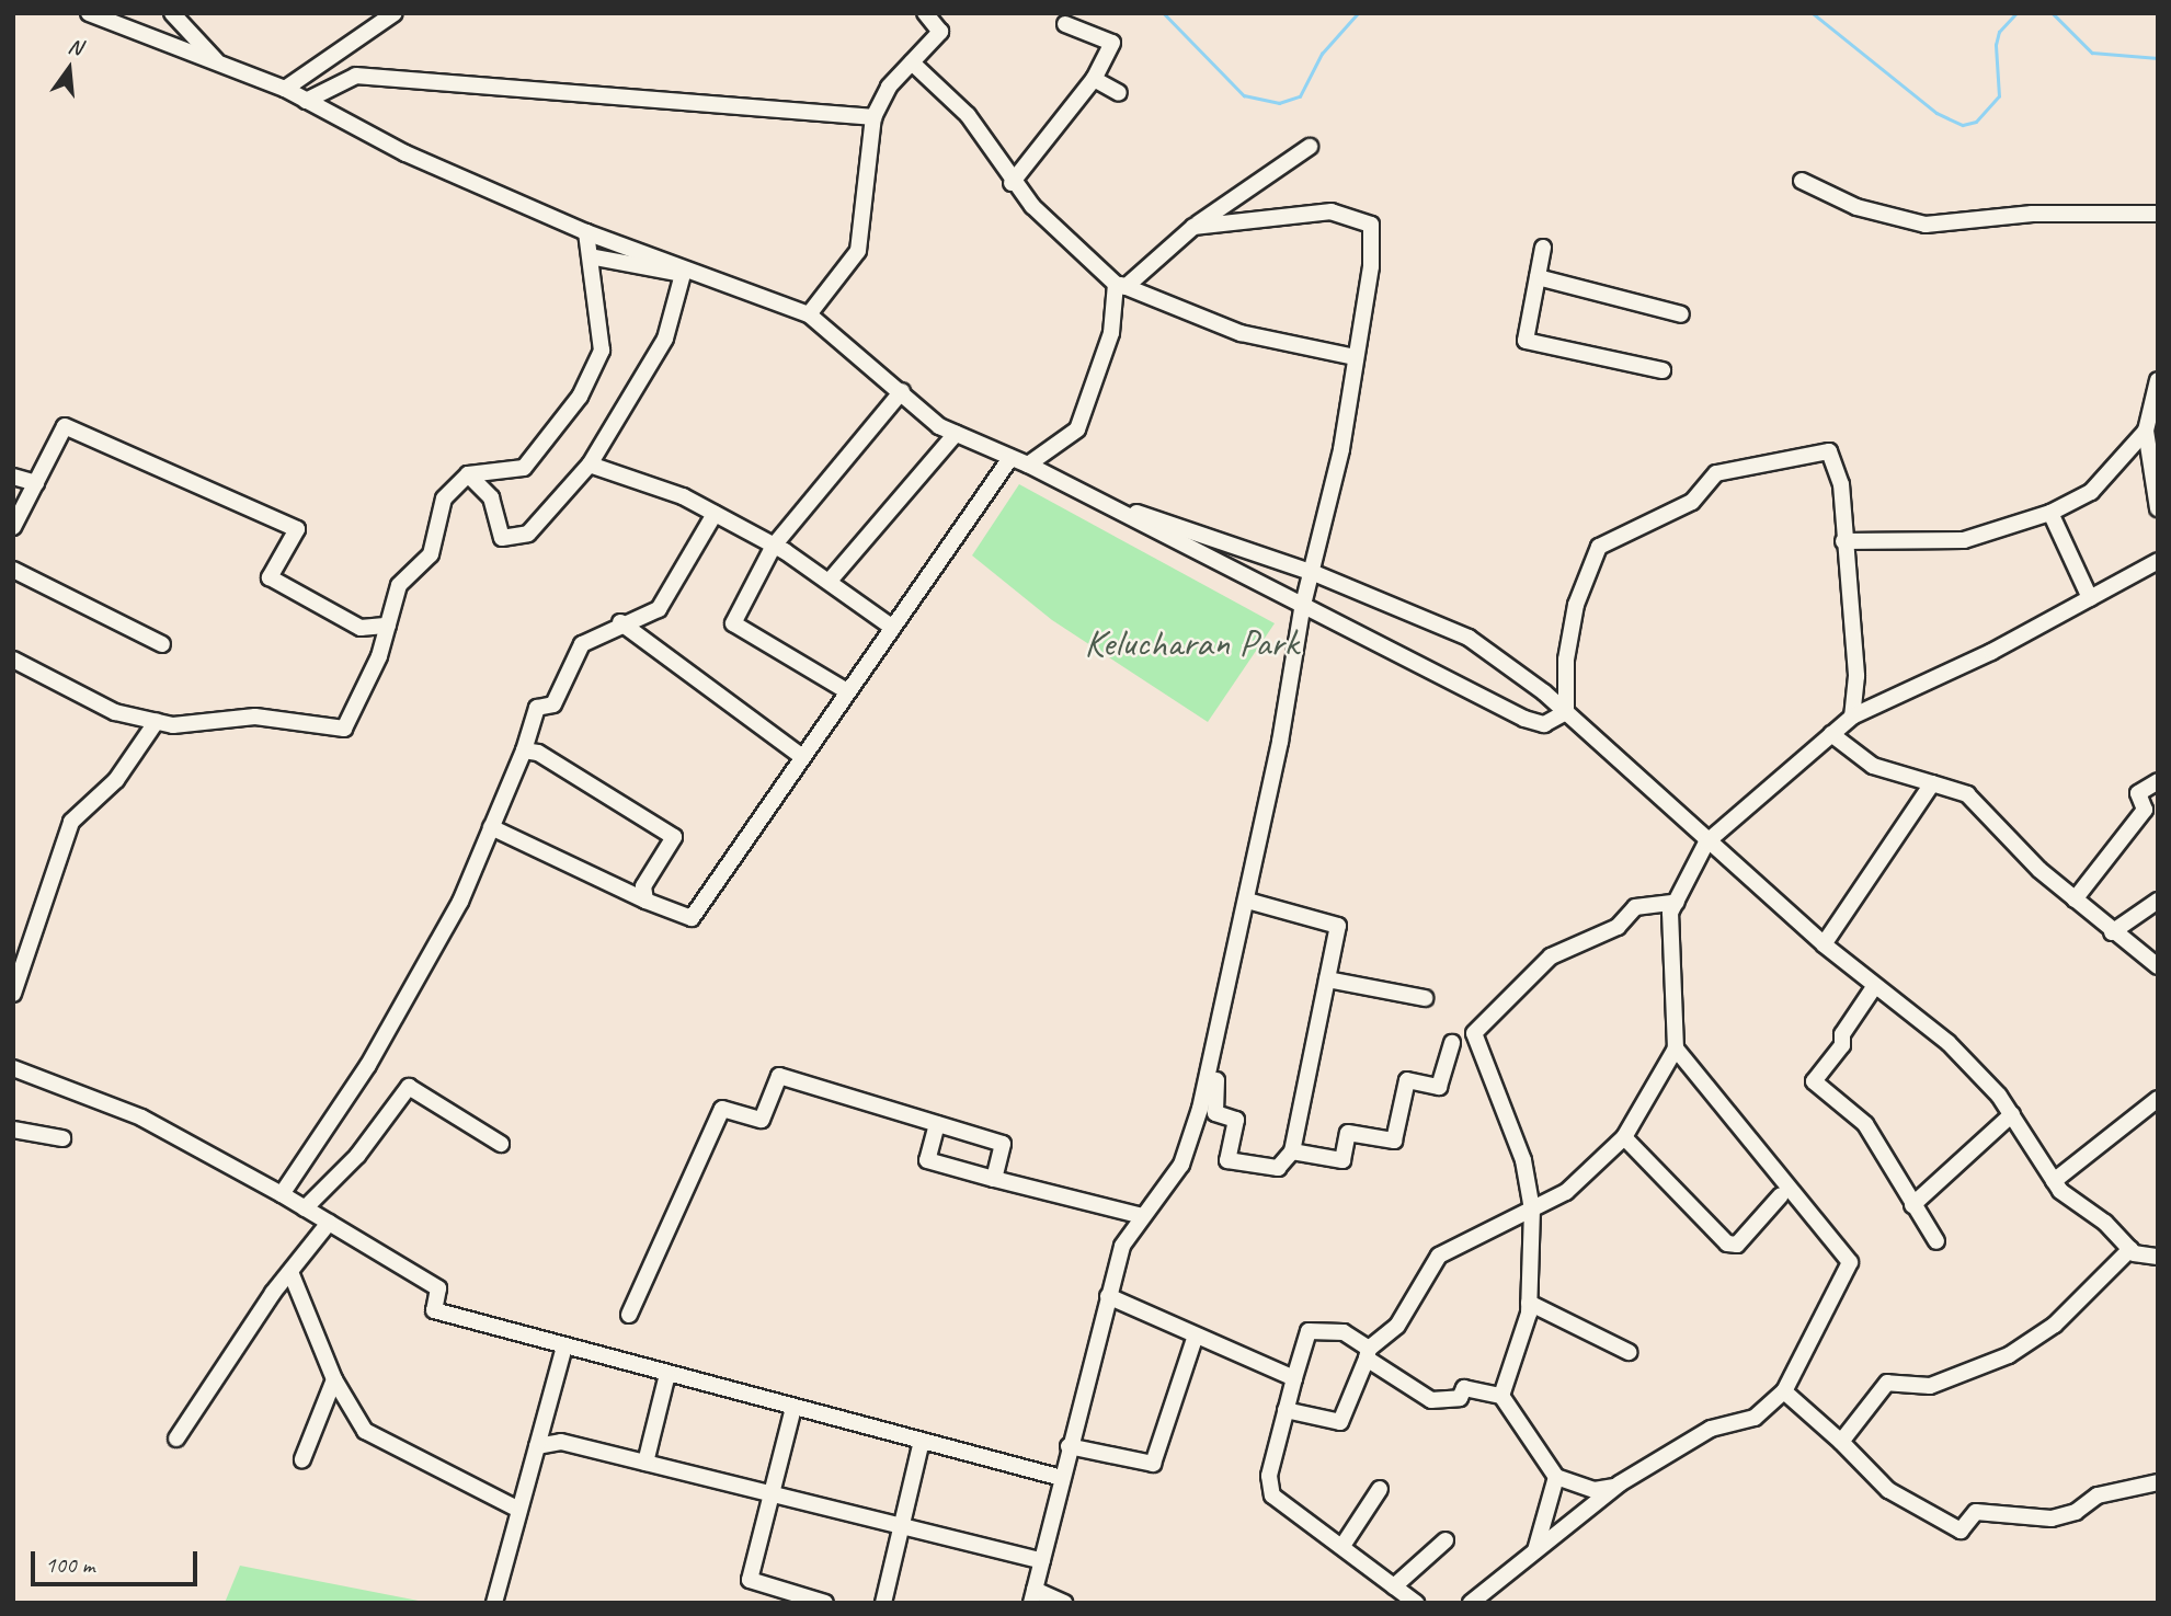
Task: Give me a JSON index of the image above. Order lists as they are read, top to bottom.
{
  "parks": ["Kelucharan Park"],
  "scale_bar": "100 m",
  "north": "top"
}
